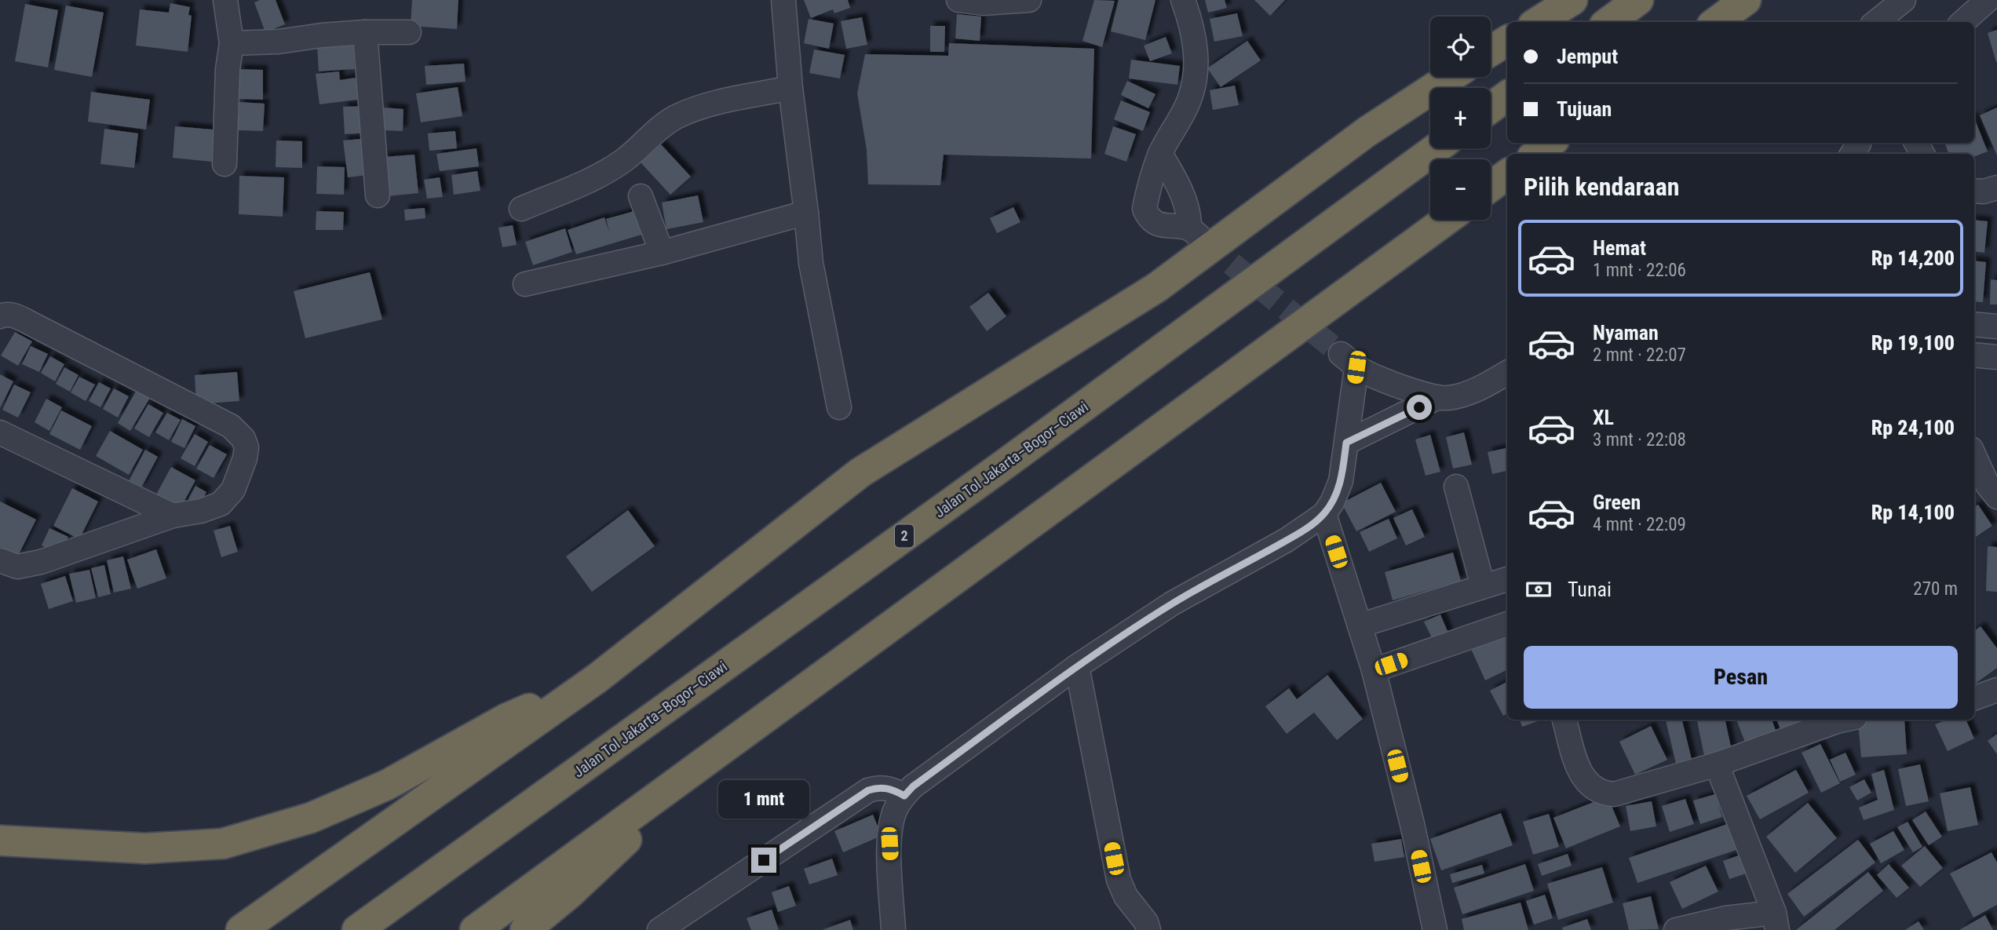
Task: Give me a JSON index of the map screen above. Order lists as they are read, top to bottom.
{
  "streets": {
    "highway": ["Jalan Tol Jakarta–Bogor–Ciawi", "2"]
  },
  "page": {
    "map_buttons": ["+", "−"],
    "banner": ["Jemput", "Tujuan"],
    "heading": "Pilih kendaraan",
    "list": [
      {
        "name": "Hemat",
        "note": "1 mnt · 22:06",
        "value": "Rp 14,200"
      },
      {
        "name": "Nyaman",
        "note": "2 mnt · 22:07",
        "value": "Rp 19,100"
      },
      {
        "name": "XL",
        "note": "3 mnt · 22:08",
        "value": "Rp 24,100"
      },
      {
        "name": "Green",
        "note": "4 mnt · 22:09",
        "value": "Rp 14,100"
      }
    ],
    "pay": ["Tunai", "270 m"],
    "buttons": "Pesan",
    "bubble": "1 mnt"
  }
}
